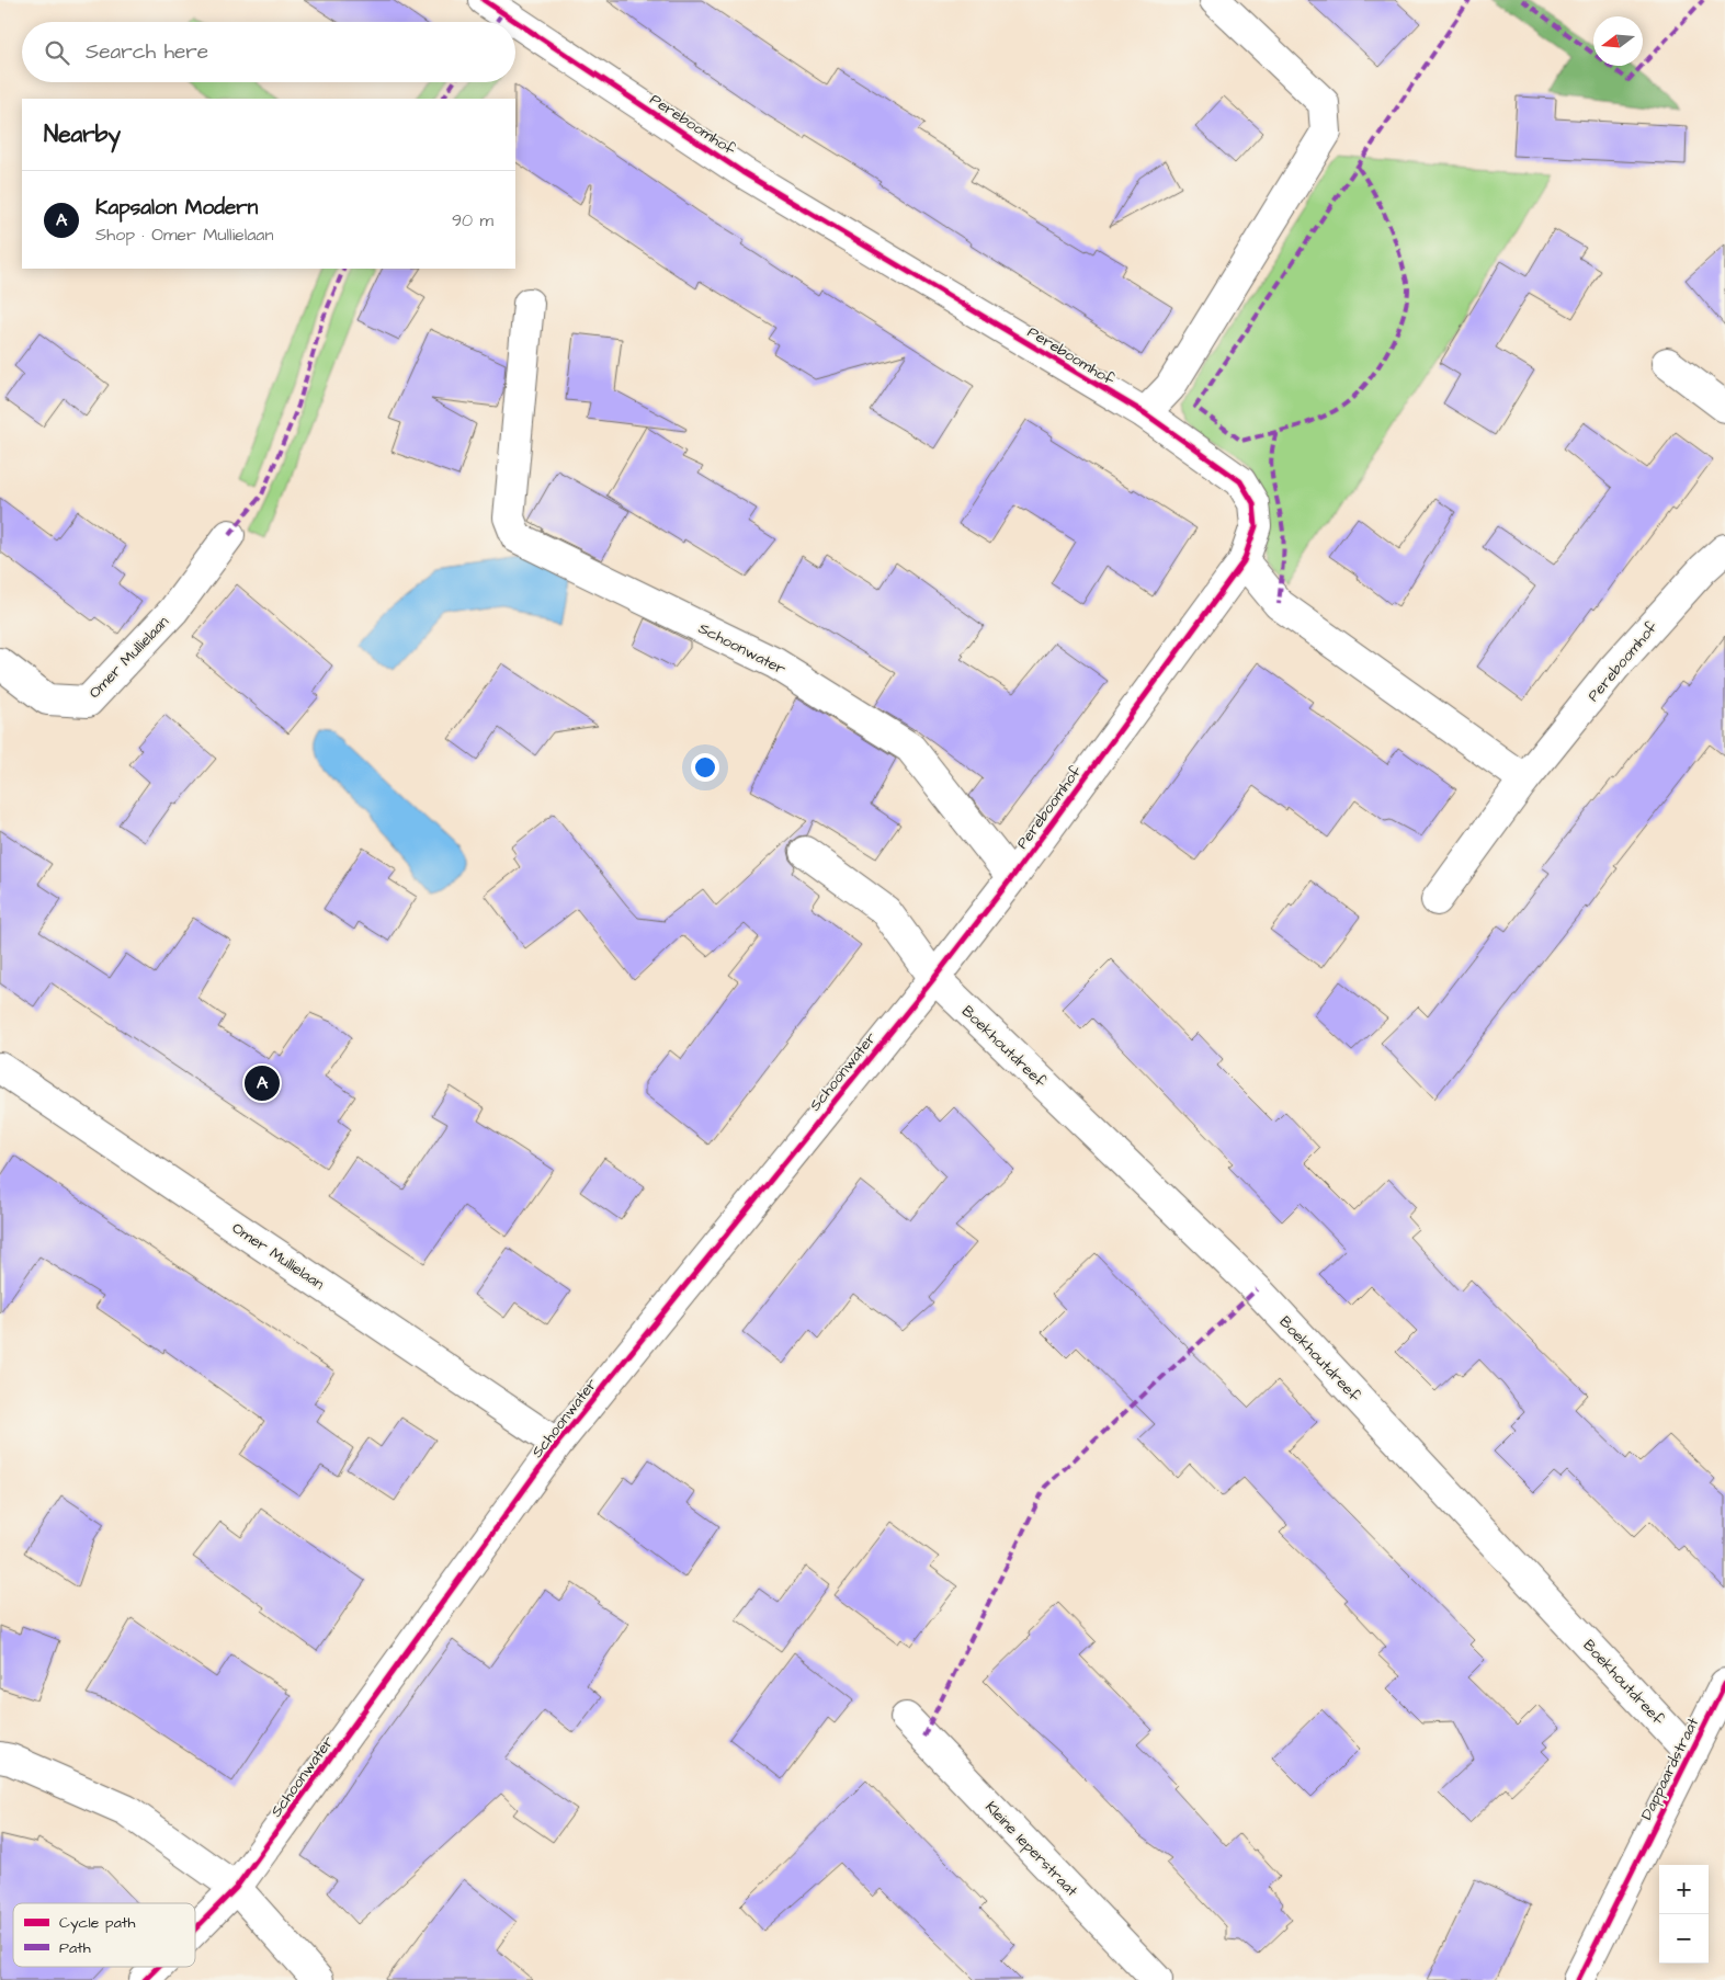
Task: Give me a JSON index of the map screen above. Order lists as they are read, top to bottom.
{
  "streets": {
    "street": [
      "Pereboomhof",
      "Schoonwater",
      "Omer Mullielaan",
      "Boekhoutdreef",
      "Dappaardstraat",
      "Kleine Ieperstraat"
    ]
  },
  "crossings": [
    ["Pereboomhof", "Schoonwater"],
    ["Schoonwater", "Omer Mullielaan"],
    ["Schoonwater", "Boekhoutdreef"],
    ["Boekhoutdreef", "Dappaardstraat"]
  ],
  "legend": ["Cycle path", "Path"],
  "north": "left",
  "page": {
    "search": "Search here",
    "heading": "Nearby",
    "list": [
      {
        "mark": "A",
        "name": "Kapsalon Modern",
        "note": "Shop · Omer Mullielaan",
        "value": "90 m"
      }
    ],
    "pins": "A",
    "map_buttons": ["+", "−"]
  }
}
